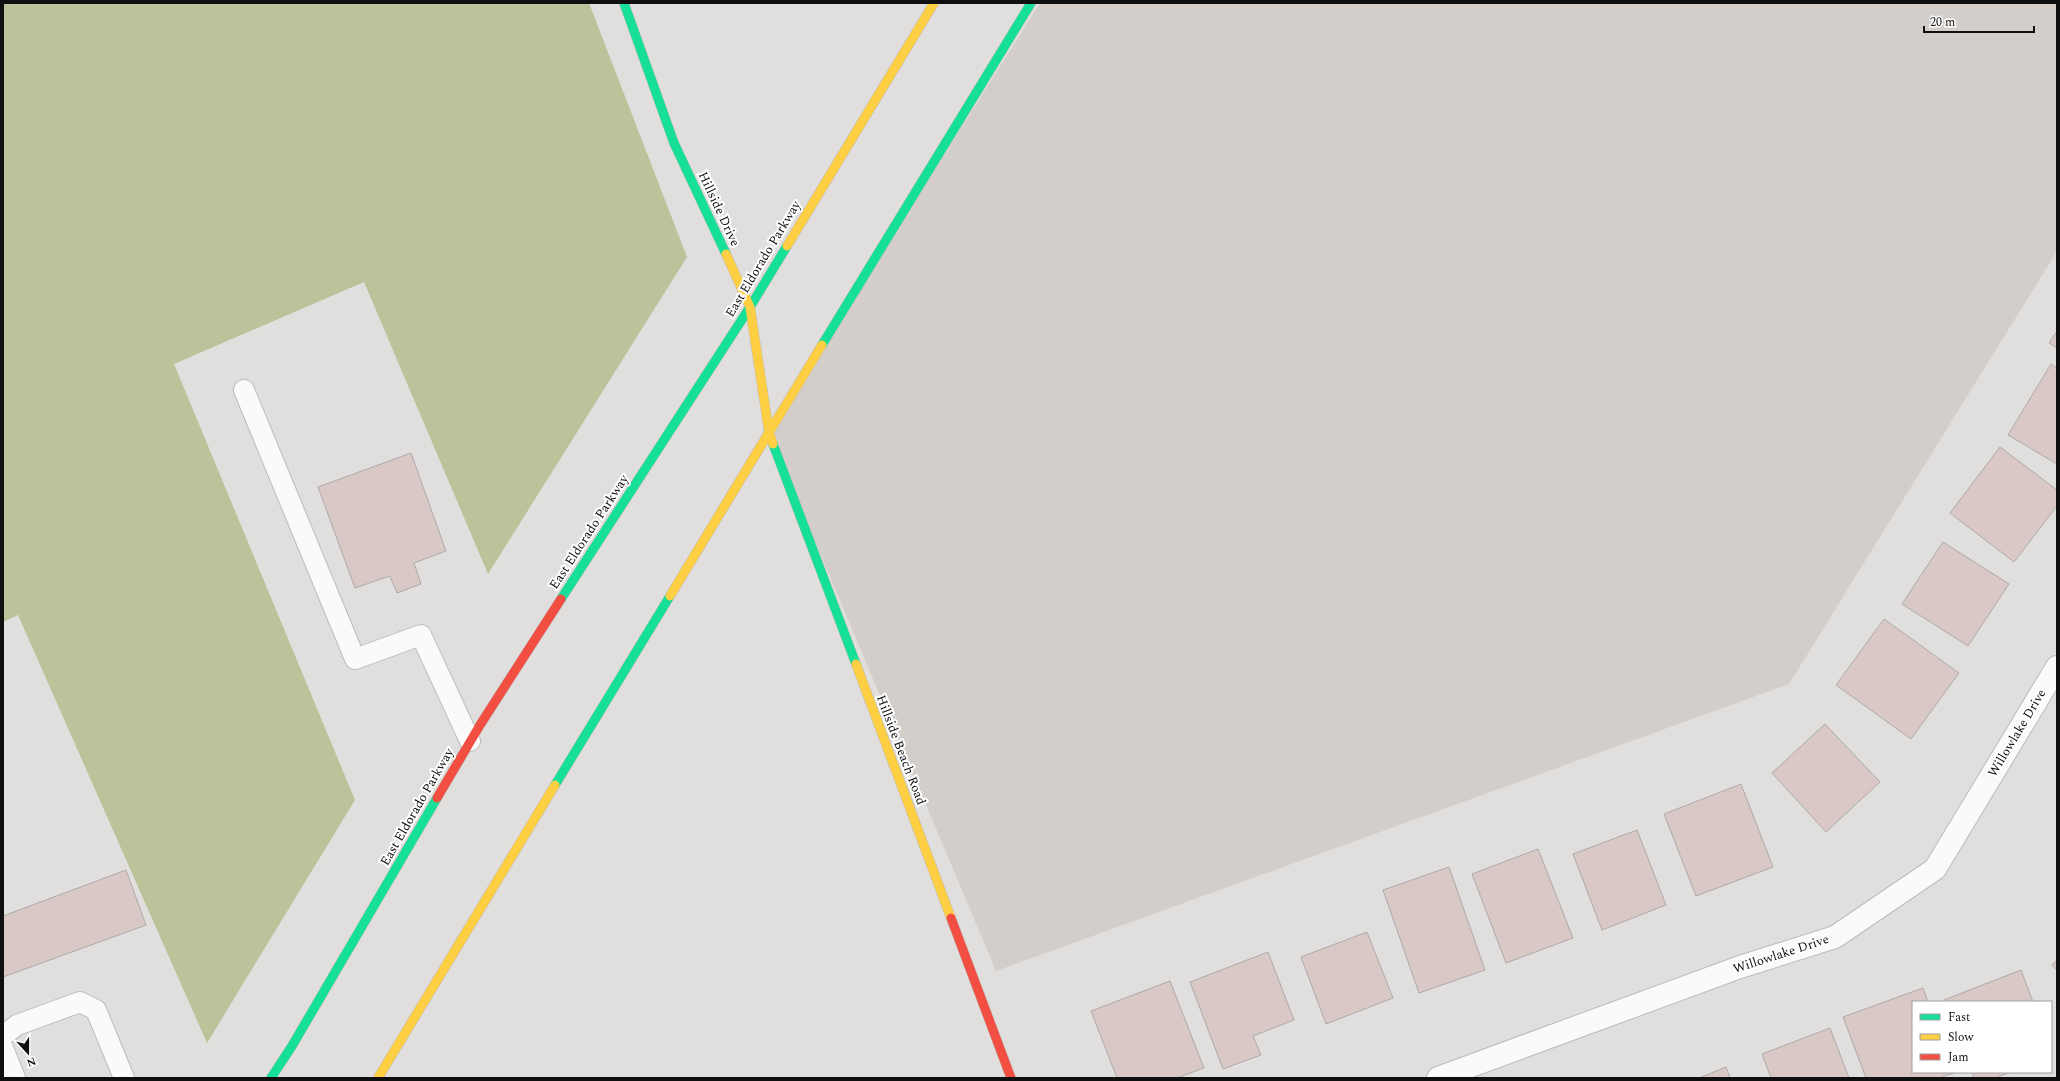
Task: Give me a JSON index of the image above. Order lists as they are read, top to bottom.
{
  "streets": {
    "main road": ["Hillside Drive", "East Eldorado Parkway", "Hillside Beach Road"],
    "street": ["Willowlake Drive"]
  },
  "crossings": [
    ["Hillside Drive", "East Eldorado Parkway"],
    ["Hillside Drive", "Hillside Beach Road"]
  ],
  "legend": ["Fast", "Slow", "Jam"],
  "scale_bar": "20 m",
  "north": "bottom"
}
